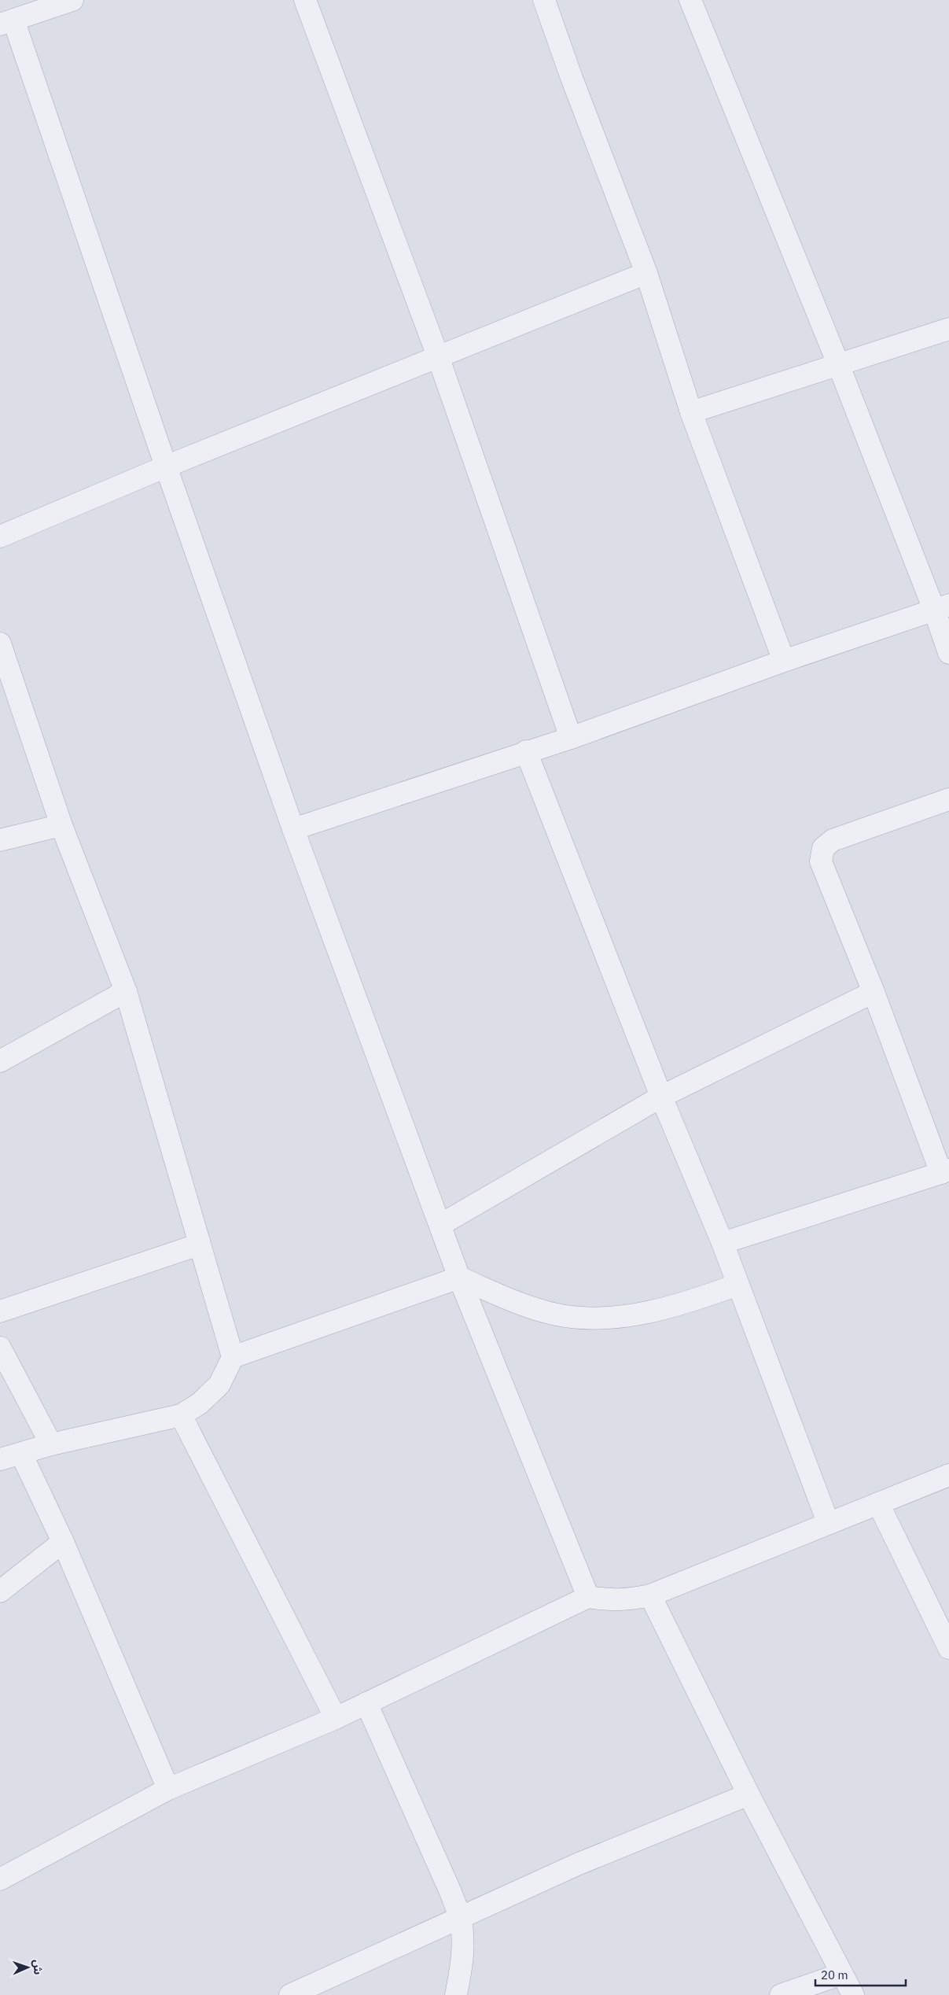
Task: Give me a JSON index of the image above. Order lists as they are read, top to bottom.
{
  "scale_bar": "20 m",
  "north": "right"
}
